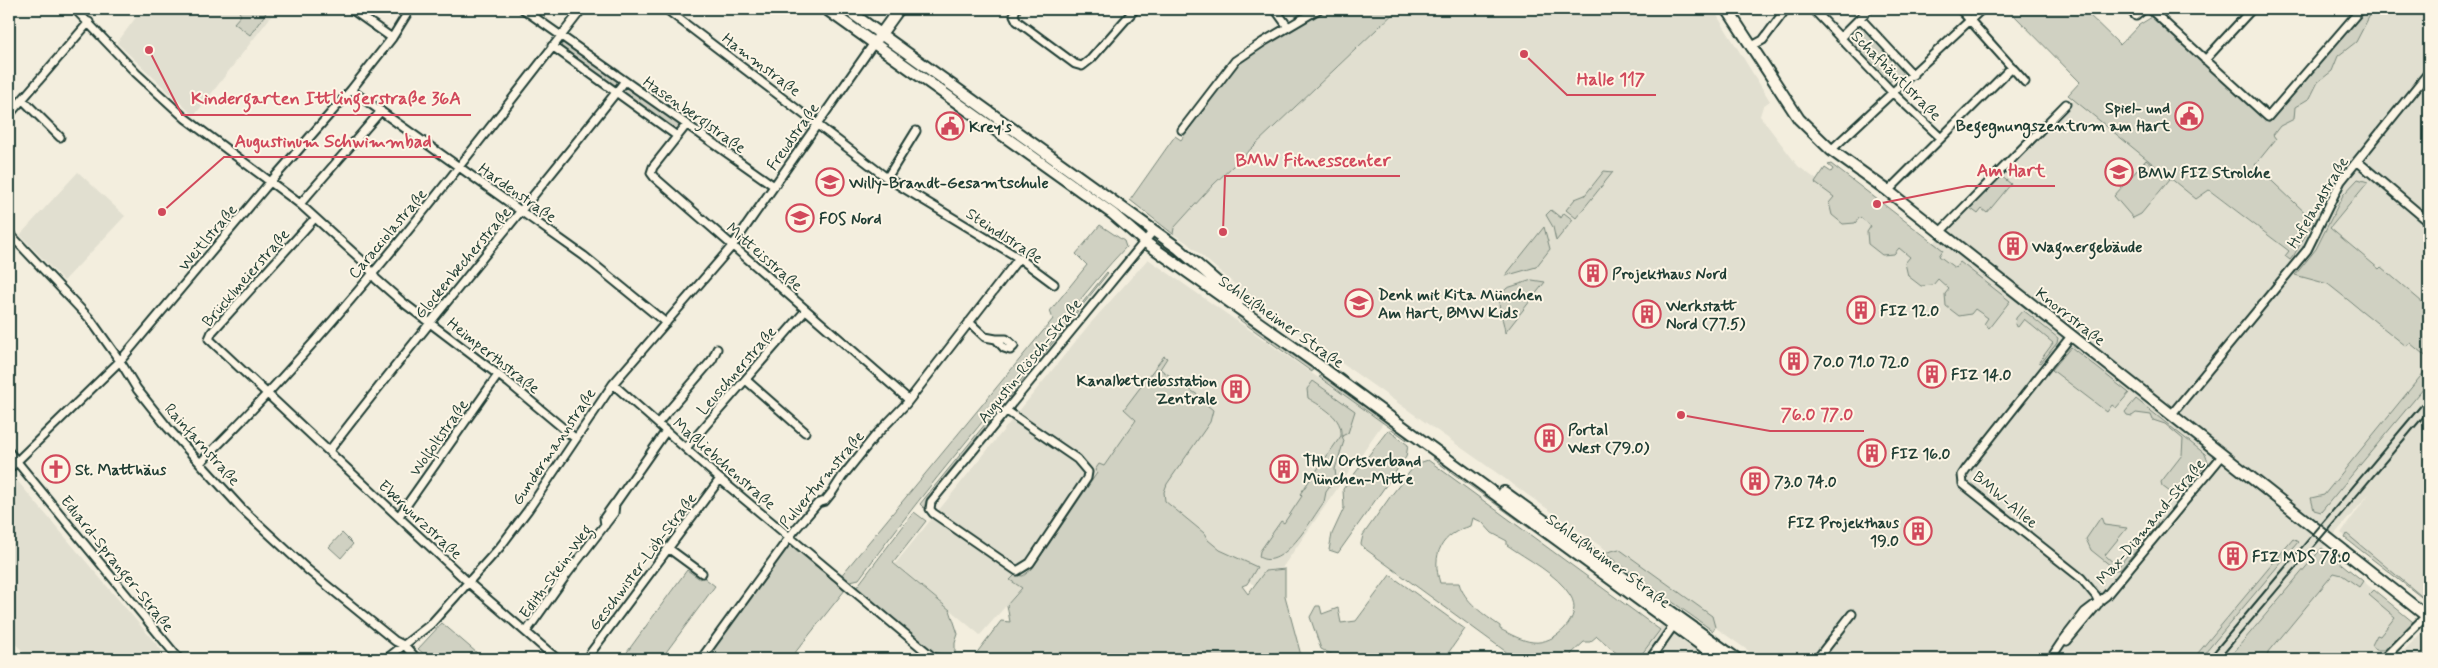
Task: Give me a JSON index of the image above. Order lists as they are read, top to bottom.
{
  "streets": {
    "main road": ["Knorrstraße", "Schleißheimer Straße"],
    "street": [
      "Hammstraße",
      "Schafhäutlstraße",
      "Hasenberglstraße",
      "Freudstraße",
      "Hardenstraße",
      "Hufelandstraße",
      "Caracciolastraße",
      "Steindlstraße",
      "Weitlstraße",
      "Mitteisstraße",
      "Glockenbecherstraße",
      "Brücklmeierstraße",
      "Heimperthstraße",
      "Augustin-Rösch-Straße",
      "Leuschnerstraße",
      "Wolfoltstraße",
      "Rainfarnstraße",
      "Gundermannstraße",
      "Maßliebchenstraße",
      "Pulverturmstraße",
      "BMW-Allee",
      "Eberwurzstraße",
      "Max-Diamand-Straße",
      "Geschwister-Löb-Straße",
      "Eduard-Spranger-Straße",
      "Edith-Stein-Weg"
    ]
  },
  "crossings": [
    ["Hammstraße", "Freudstraße"],
    ["Hammstraße", "Steindlstraße"],
    ["Hasenberglstraße", "Freudstraße"],
    ["Hasenberglstraße", "Caracciolastraße"],
    ["Hasenberglstraße", "Mitteisstraße"],
    ["Hasenberglstraße", "Glockenbecherstraße"],
    ["Freudstraße", "Steindlstraße"],
    ["Freudstraße", "Mitteisstraße"],
    ["Freudstraße", "Schleißheimer Straße"],
    ["Freudstraße", "Gundermannstraße"],
    ["Hardenstraße", "Caracciolastraße"],
    ["Hardenstraße", "Weitlstraße"],
    ["Hardenstraße", "Glockenbecherstraße"],
    ["Hardenstraße", "Gundermannstraße"],
    ["Hufelandstraße", "Knorrstraße"],
    ["Caracciolastraße", "Brücklmeierstraße"],
    ["Caracciolastraße", "Heimperthstraße"],
    ["Caracciolastraße", "Rainfarnstraße"],
    ["Caracciolastraße", "Eberwurzstraße"],
    ["Steindlstraße", "Pulverturmstraße"],
    ["Weitlstraße", "Heimperthstraße"],
    ["Weitlstraße", "Rainfarnstraße"],
    ["Weitlstraße", "Eduard-Spranger-Straße"],
    ["Mitteisstraße", "Leuschnerstraße"],
    ["Mitteisstraße", "Gundermannstraße"],
    ["Mitteisstraße", "Pulverturmstraße"],
    ["Glockenbecherstraße", "Heimperthstraße"],
    ["Glockenbecherstraße", "Eberwurzstraße"],
    ["Brücklmeierstraße", "Heimperthstraße"],
    ["Brücklmeierstraße", "Eberwurzstraße"],
    ["Knorrstraße", "BMW-Allee"],
    ["Knorrstraße", "Max-Diamand-Straße"],
    ["Schleißheimer Straße", "Augustin-Rösch-Straße"],
    ["Heimperthstraße", "Wolfoltstraße"],
    ["Heimperthstraße", "Gundermannstraße"],
    ["Leuschnerstraße", "Maßliebchenstraße"],
    ["Wolfoltstraße", "Eberwurzstraße"],
    ["Rainfarnstraße", "Gundermannstraße"],
    ["Gundermannstraße", "Maßliebchenstraße"],
    ["Gundermannstraße", "Eberwurzstraße"],
    ["Maßliebchenstraße", "Pulverturmstraße"],
    ["Maßliebchenstraße", "Geschwister-Löb-Straße"],
    ["Maßliebchenstraße", "Edith-Stein-Weg"],
    ["BMW-Allee", "Max-Diamand-Straße"],
    ["Eberwurzstraße", "Edith-Stein-Weg"]
  ],
  "places": {
    "other": [
      "Kindergarten Ittlingerstraße 36A",
      "Halle 117",
      "Am Hart",
      "Augustinum Schwimmbad",
      "BMW Fitnesscenter",
      "76.0 77.0"
    ],
    "public building": ["Spiel- und Begegnungszentrum am Hart", "Krey's"],
    "school or university": [
      "BMW FIZ Strolche",
      "Willy-Brandt-Gesamtschule",
      "FOS Nord",
      "Denk mit Kita München Am Hart, BMW Kids"
    ],
    "building": [
      "Wagnergebäude",
      "Projekthaus Nord",
      "FIZ 12.0",
      "Werkstatt Nord (77.5)",
      "70.0 71.0 72.0",
      "FIZ 14.0",
      "Kanalbetriebsstation Zentrale",
      "Portal West (79.0)",
      "FIZ 16.0",
      "THW Ortsverband München-Mitte",
      "73.0 74.0",
      "FIZ Projekthaus 19.0",
      "FIZ MDS 78.0"
    ],
    "church": ["St. Matthäus"]
  }
}
